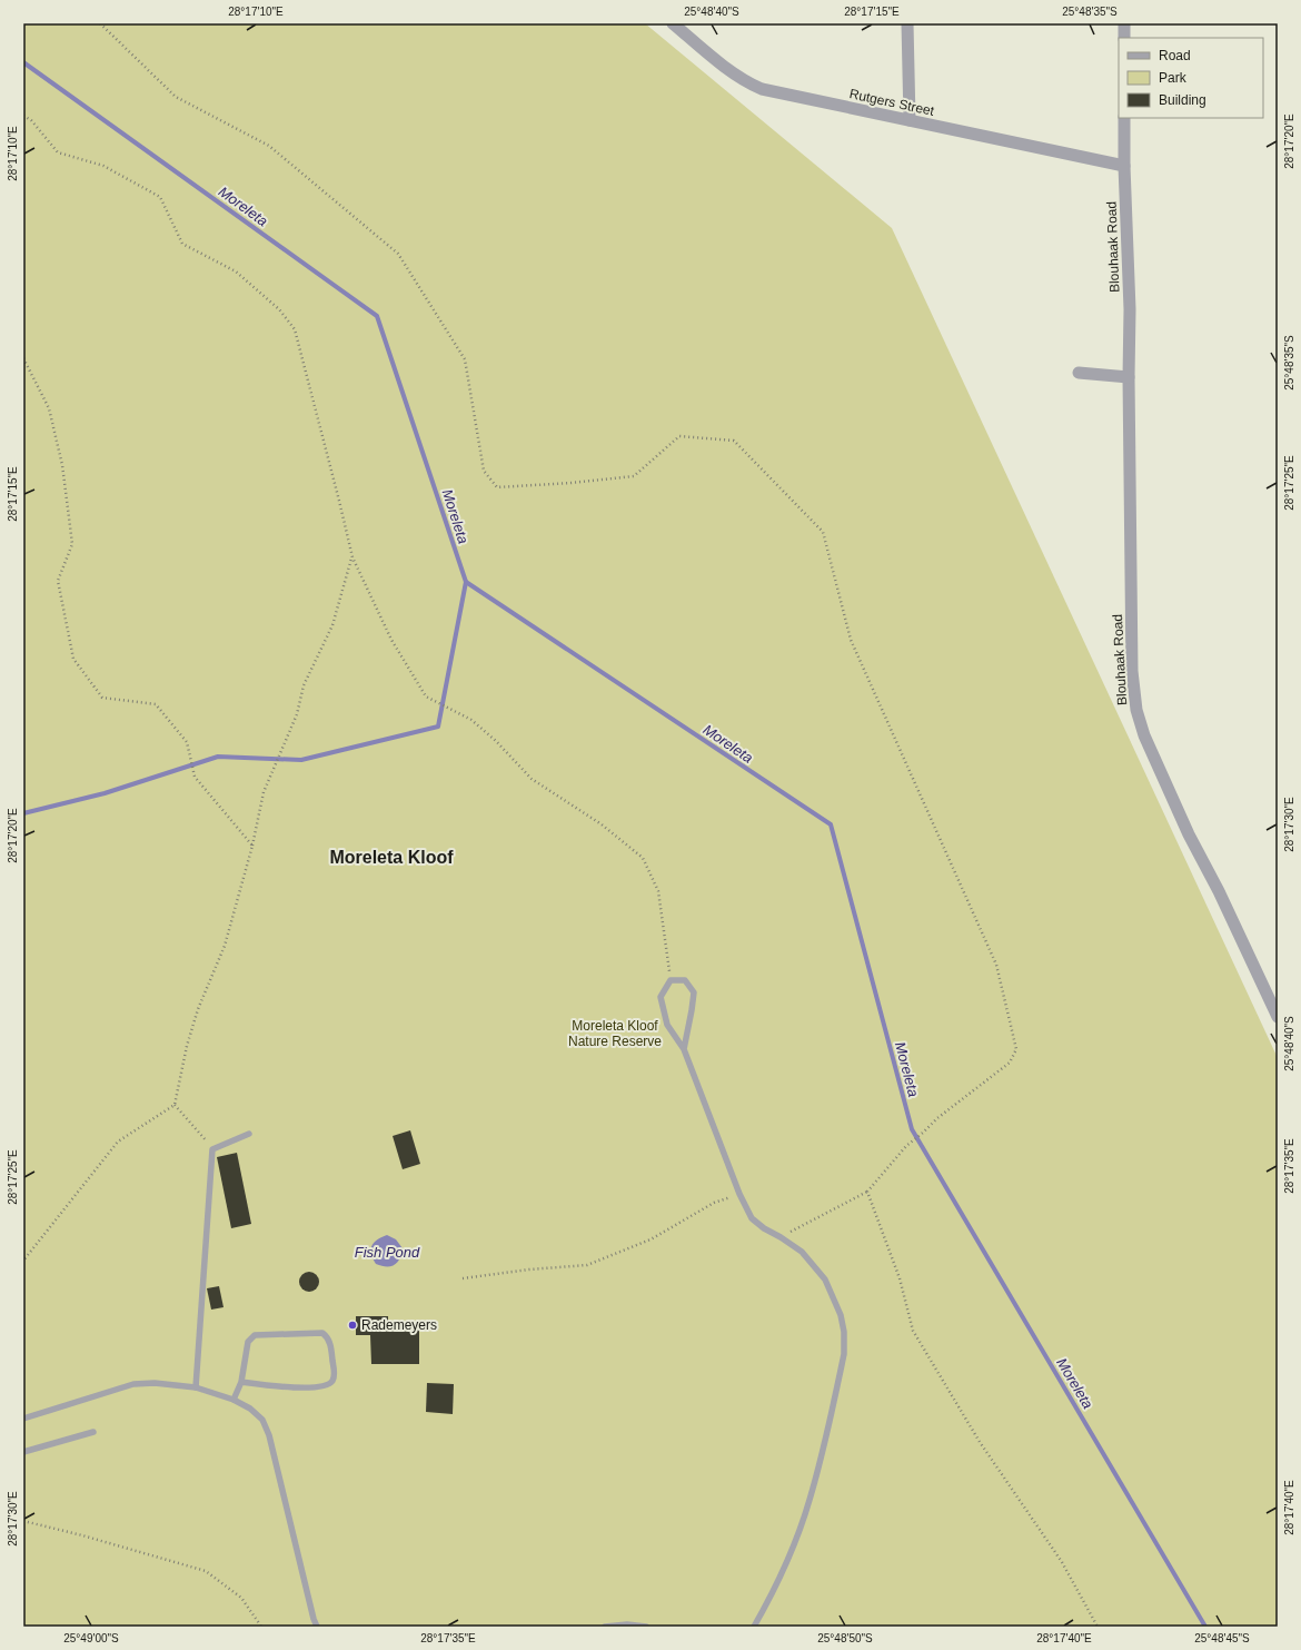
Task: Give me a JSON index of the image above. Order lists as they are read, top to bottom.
{
  "streets": {
    "street": ["Rutgers Street", "Blouhaak Road"]
  },
  "crossings": [
    ["Rutgers Street", "Blouhaak Road"]
  ],
  "districts": ["Moreleta Kloof"],
  "water": ["Moreleta", "Fish Pond"],
  "parks": ["Moreleta Kloof Nature Reserve"],
  "places": ["Rademeyers"],
  "legend": ["Road", "Park", "Building"],
  "coordinates": [
    "28°17'10\"E",
    "25°48'40\"S",
    "28°17'15\"E",
    "25°48'35\"S",
    "28°17'20\"E",
    "28°17'25\"E",
    "28°17'30\"E",
    "28°17'35\"E",
    "28°17'40\"E",
    "25°49'00\"S",
    "25°48'50\"S",
    "25°48'45\"S"
  ]
}
